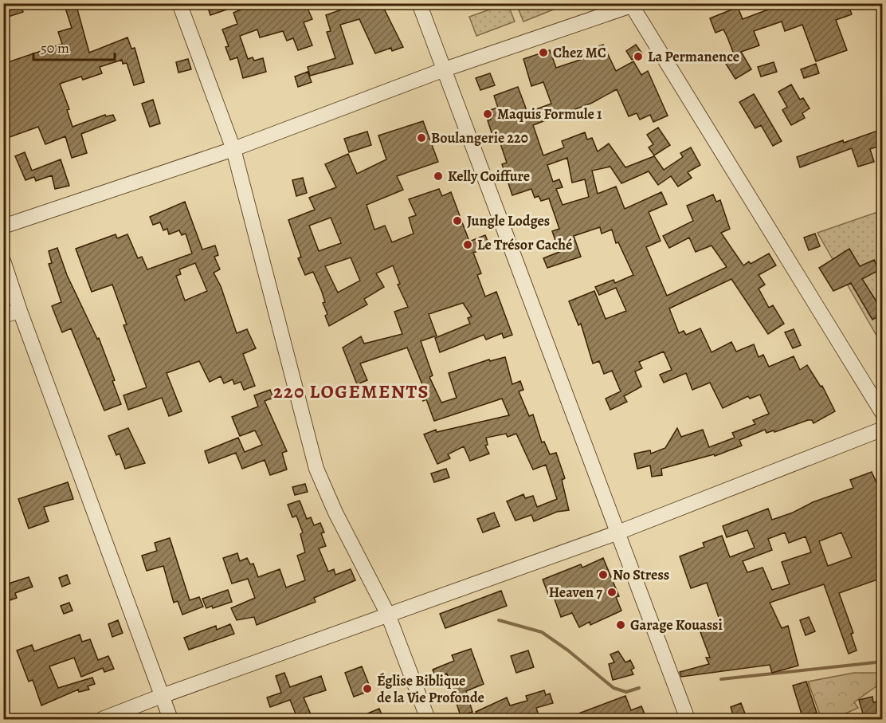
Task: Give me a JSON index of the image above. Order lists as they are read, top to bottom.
{
  "districts": ["220 LOGEMENTS"],
  "places": [
    "Chez MC",
    "La Permanence",
    "Maquis Formule 1",
    "Boulangerie 220",
    "Kelly Coiffure",
    "Jungle Lodges",
    "Le Trésor Caché",
    "No Stress",
    "Heaven 7",
    "Garage Kouassi",
    "Église Biblique de la Vie Profonde"
  ],
  "scale_bar": "50 m"
}
